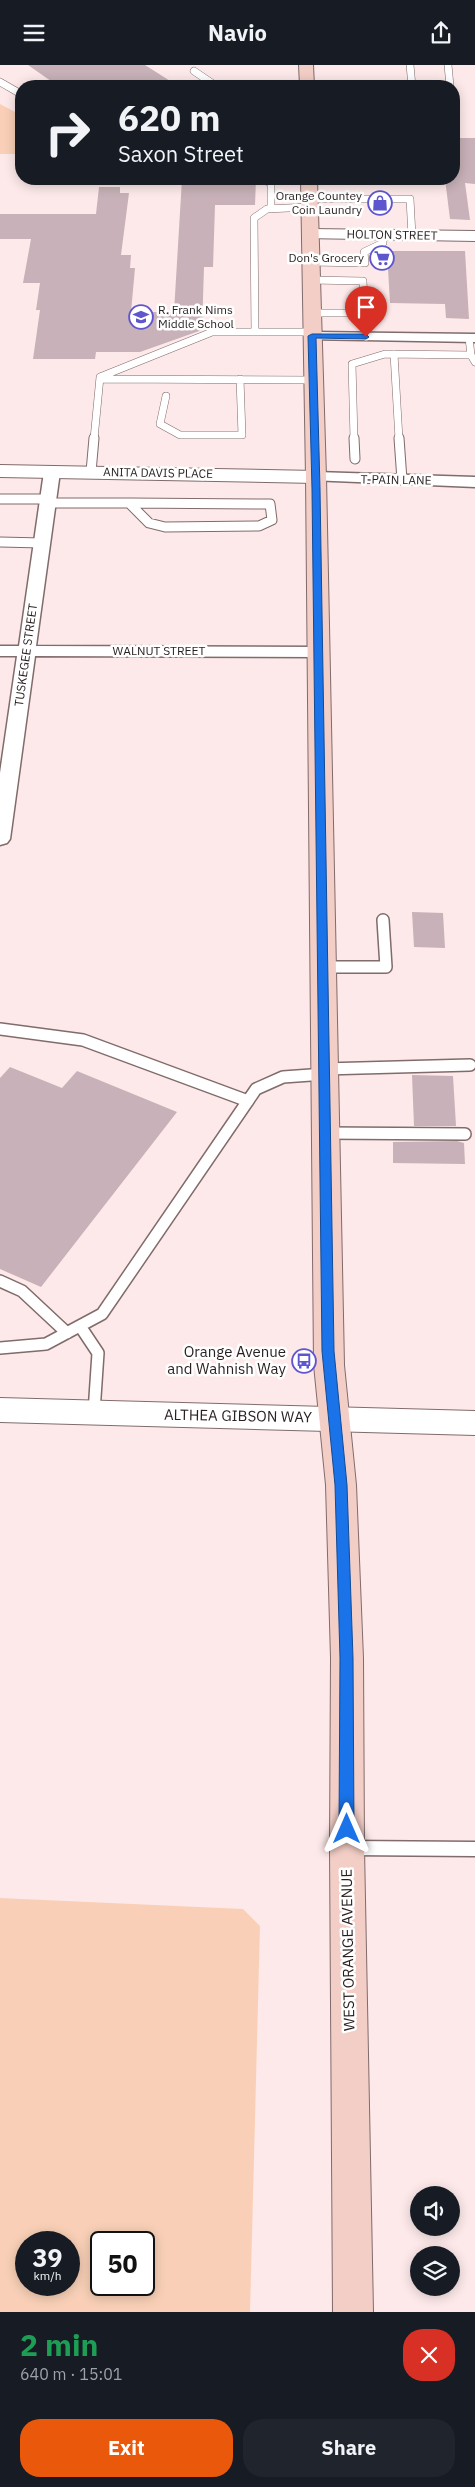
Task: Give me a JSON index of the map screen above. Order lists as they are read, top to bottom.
{
  "streets": {
    "main road": ["WEST ORANGE AVENUE"],
    "street": [
      "HOLTON STREET",
      "ANITA DAVIS PLACE",
      "T-PAIN LANE",
      "WALNUT STREET",
      "TUSKEGEE STREET",
      "ALTHEA GIBSON WAY"
    ]
  },
  "crossings": [
    ["HOLTON STREET", "WEST ORANGE AVENUE"],
    ["ANITA DAVIS PLACE", "T-PAIN LANE"],
    ["ANITA DAVIS PLACE", "TUSKEGEE STREET"],
    ["ANITA DAVIS PLACE", "WEST ORANGE AVENUE"],
    ["T-PAIN LANE", "WEST ORANGE AVENUE"],
    ["WALNUT STREET", "TUSKEGEE STREET"],
    ["WALNUT STREET", "WEST ORANGE AVENUE"],
    ["ALTHEA GIBSON WAY", "WEST ORANGE AVENUE"]
  ],
  "places": {
    "shop": ["Orange Countey Coin Laundry"],
    "supermarket": ["Don's Grocery"],
    "school or university": ["R. Frank Nims Middle School"],
    "bus stop": ["Orange Avenue and Wahnish Way"]
  },
  "page": {
    "header": "Navio",
    "turn": ["620 m", "Saxon Street"],
    "speed": "39 km/h",
    "limit": "50",
    "heading": ["2 min", "640 m · 15:01"],
    "buttons": ["Exit", "Share"]
  }
}
